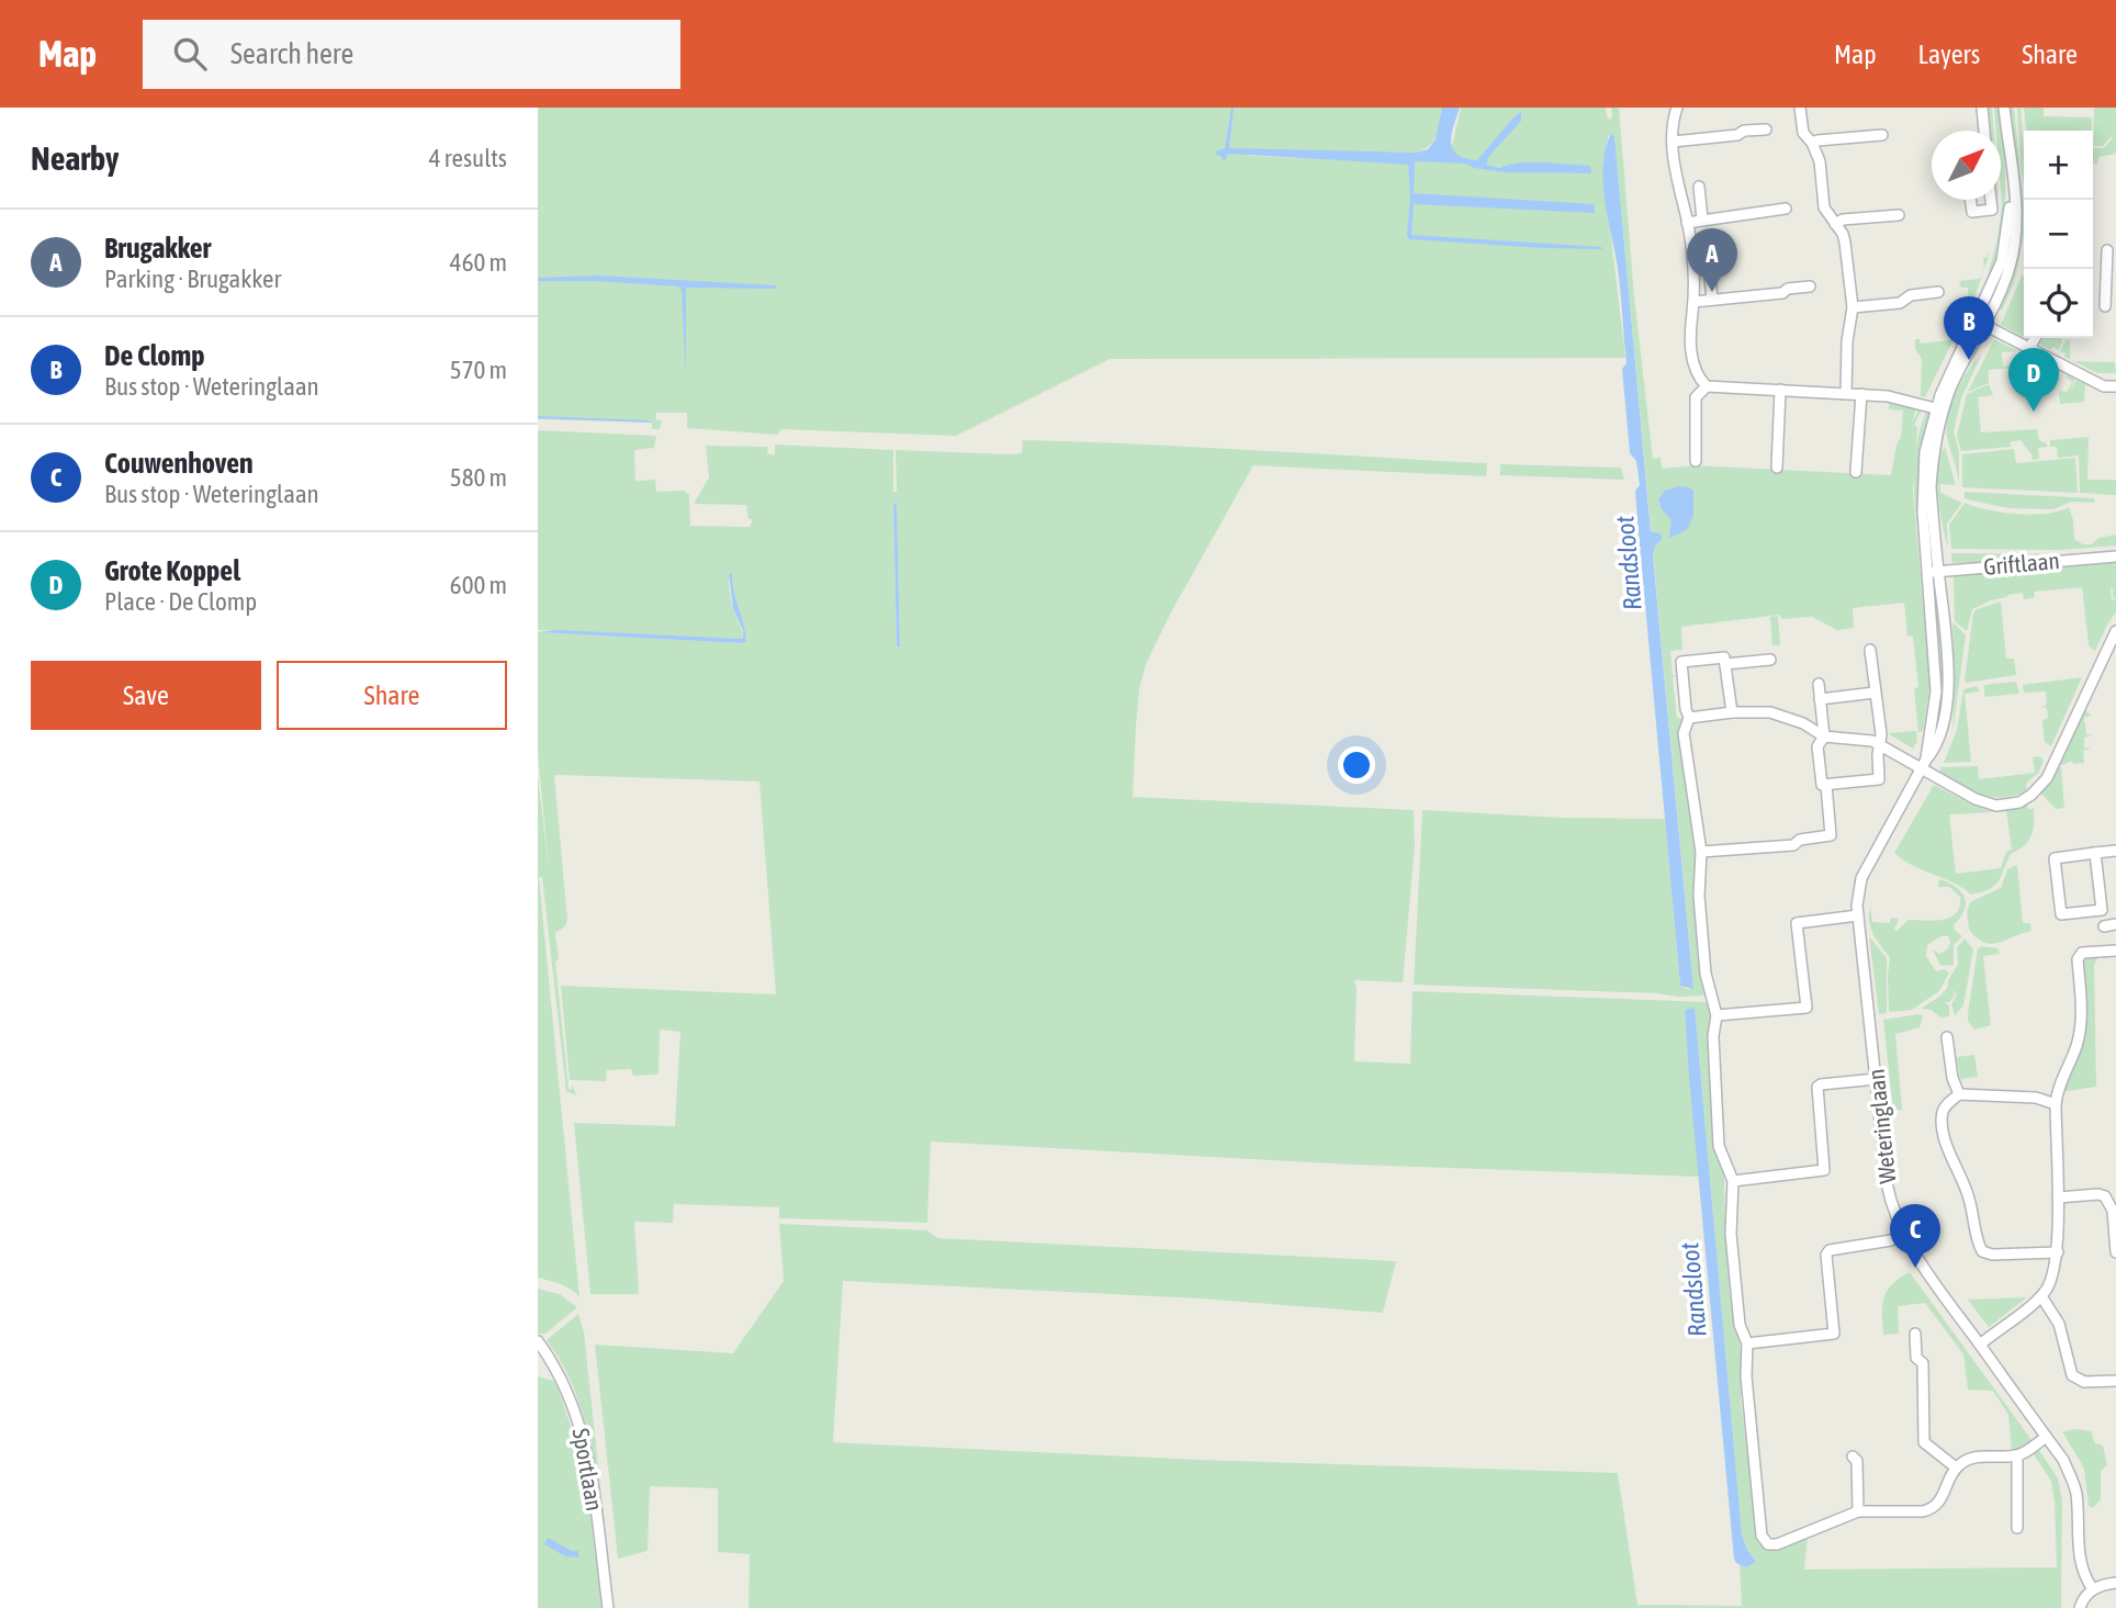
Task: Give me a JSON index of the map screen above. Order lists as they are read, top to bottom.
{
  "streets": {
    "street": ["Griftlaan", "Weteringlaan", "Sportlaan"]
  },
  "crossings": [
    ["Griftlaan", "Weteringlaan"]
  ],
  "water": ["Randsloot"],
  "north": "top right",
  "page": {
    "header": "Map",
    "search": "Search here",
    "nav": ["Map", "Layers", "Share"],
    "heading": ["Nearby", "4 results"],
    "map_buttons": ["+", "−"],
    "list": [
      {
        "mark": "A",
        "name": "Brugakker",
        "note": "Parking · Brugakker",
        "value": "460 m"
      },
      {
        "mark": "B",
        "name": "De Clomp",
        "note": "Bus stop · Weteringlaan",
        "value": "570 m"
      },
      {
        "mark": "C",
        "name": "Couwenhoven",
        "note": "Bus stop · Weteringlaan",
        "value": "580 m"
      },
      {
        "mark": "D",
        "name": "Grote Koppel",
        "note": "Place · De Clomp",
        "value": "600 m"
      }
    ],
    "pins": [
      "A",
      "B",
      "D",
      "C"
    ],
    "buttons": ["Save", "Share"]
  }
}
